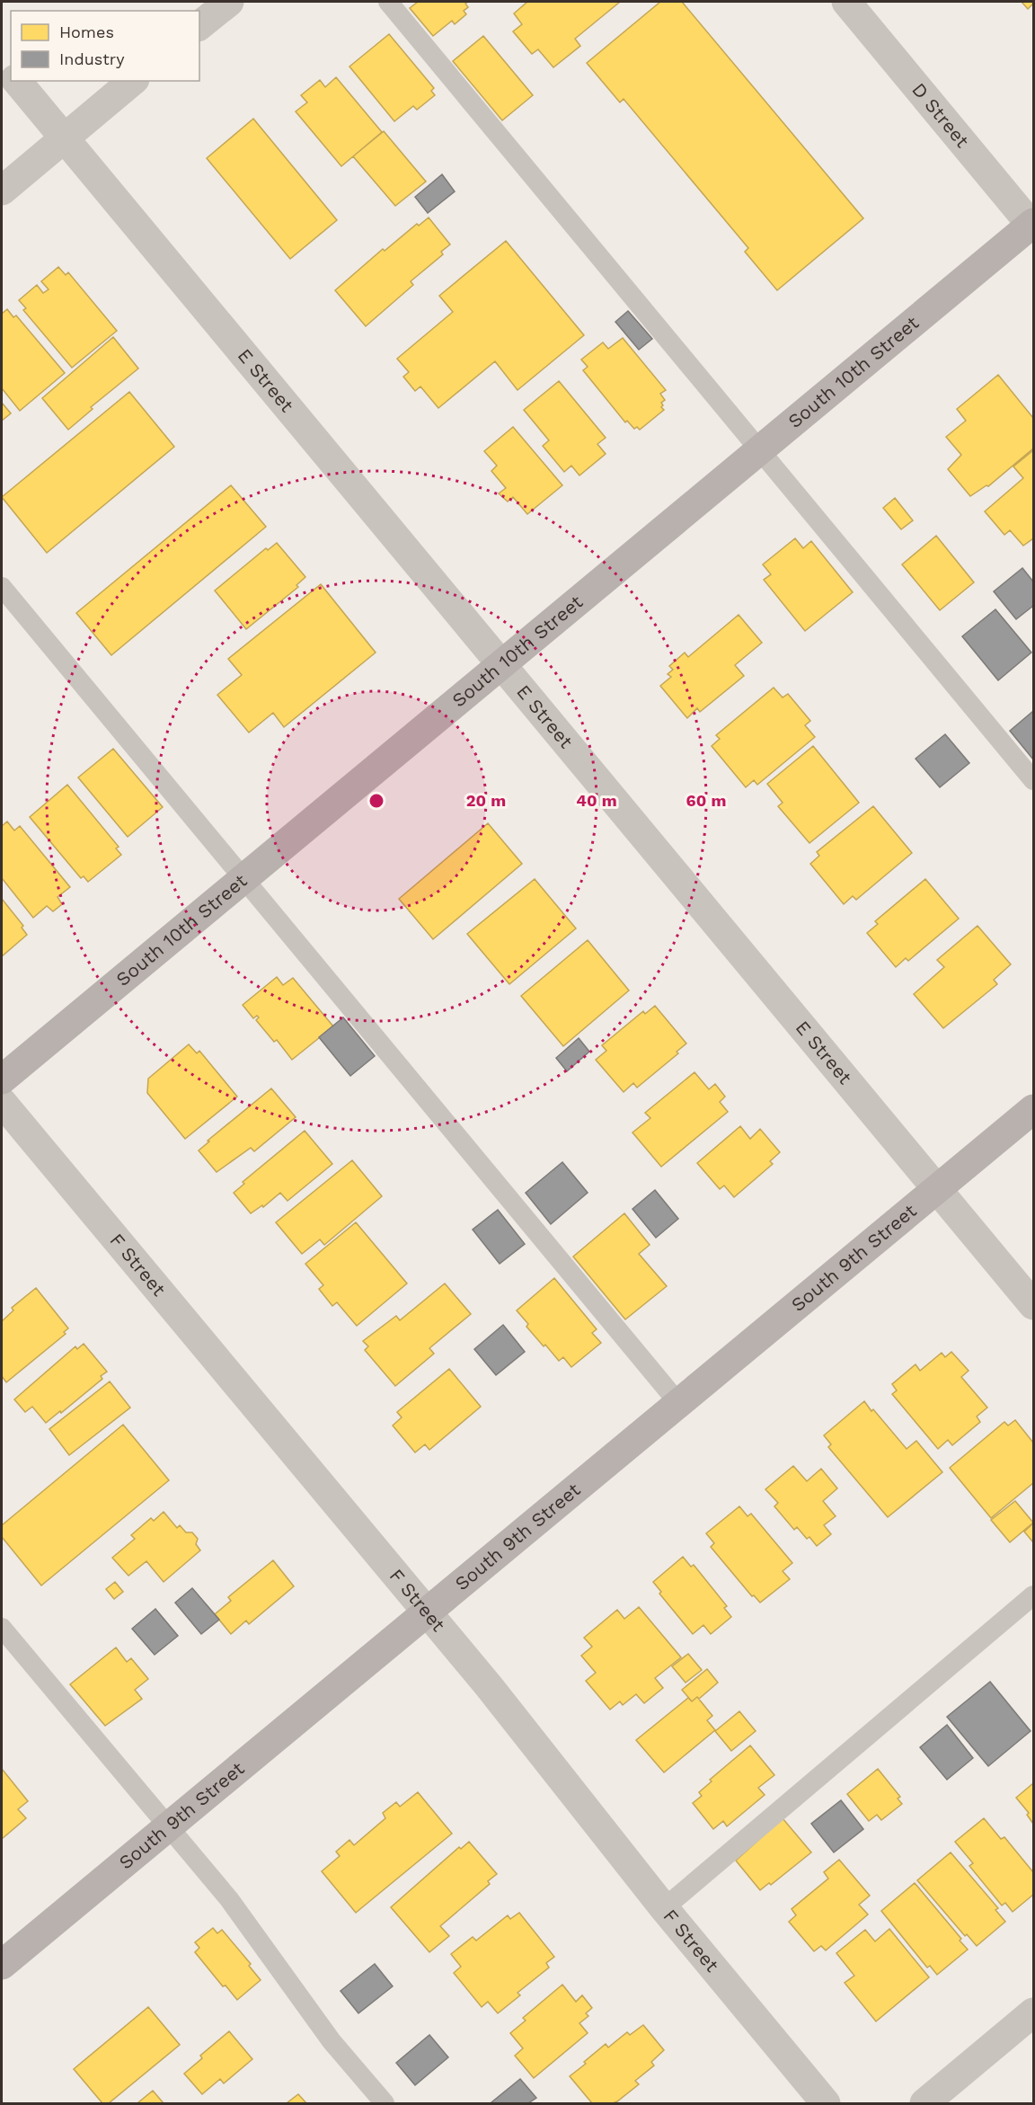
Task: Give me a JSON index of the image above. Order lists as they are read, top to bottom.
{
  "streets": {
    "main road": ["South 10th Street", "South 9th Street"],
    "street": ["D Street", "E Street", "F Street"]
  },
  "crossings": [
    ["D Street", "South 10th Street"],
    ["South 10th Street", "E Street"],
    ["E Street", "South 9th Street"],
    ["South 9th Street", "F Street"]
  ],
  "legend": ["Homes", "Industry"],
  "rings": ["20 m", "40 m", "60 m"]
}
